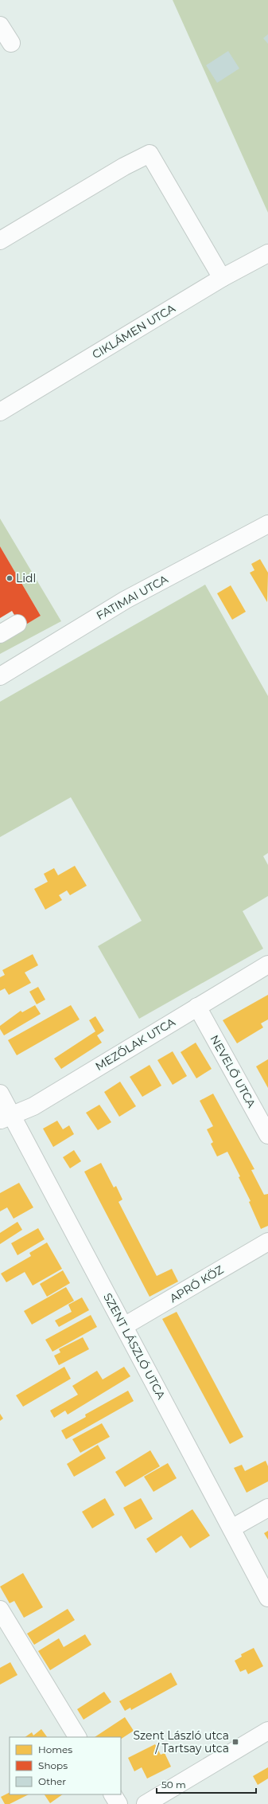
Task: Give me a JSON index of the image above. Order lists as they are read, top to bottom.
{
  "streets": {
    "street": [
      "CIKLÁMEN UTCA",
      "FATIMAI UTCA",
      "MEZŐLAK UTCA",
      "NEVELŐ UTCA",
      "APRÓ KÖZ",
      "SZENT LÁSZLÓ UTCA"
    ]
  },
  "crossings": [
    ["MEZŐLAK UTCA", "NEVELŐ UTCA"],
    ["MEZŐLAK UTCA", "SZENT LÁSZLÓ UTCA"],
    ["APRÓ KÖZ", "SZENT LÁSZLÓ UTCA"]
  ],
  "places": {
    "other": ["Lidl"],
    "transit": ["Szent László utca / Tartsay utca"]
  },
  "legend": ["Homes", "Shops", "Other"],
  "scale_bar": "50 m"
}
